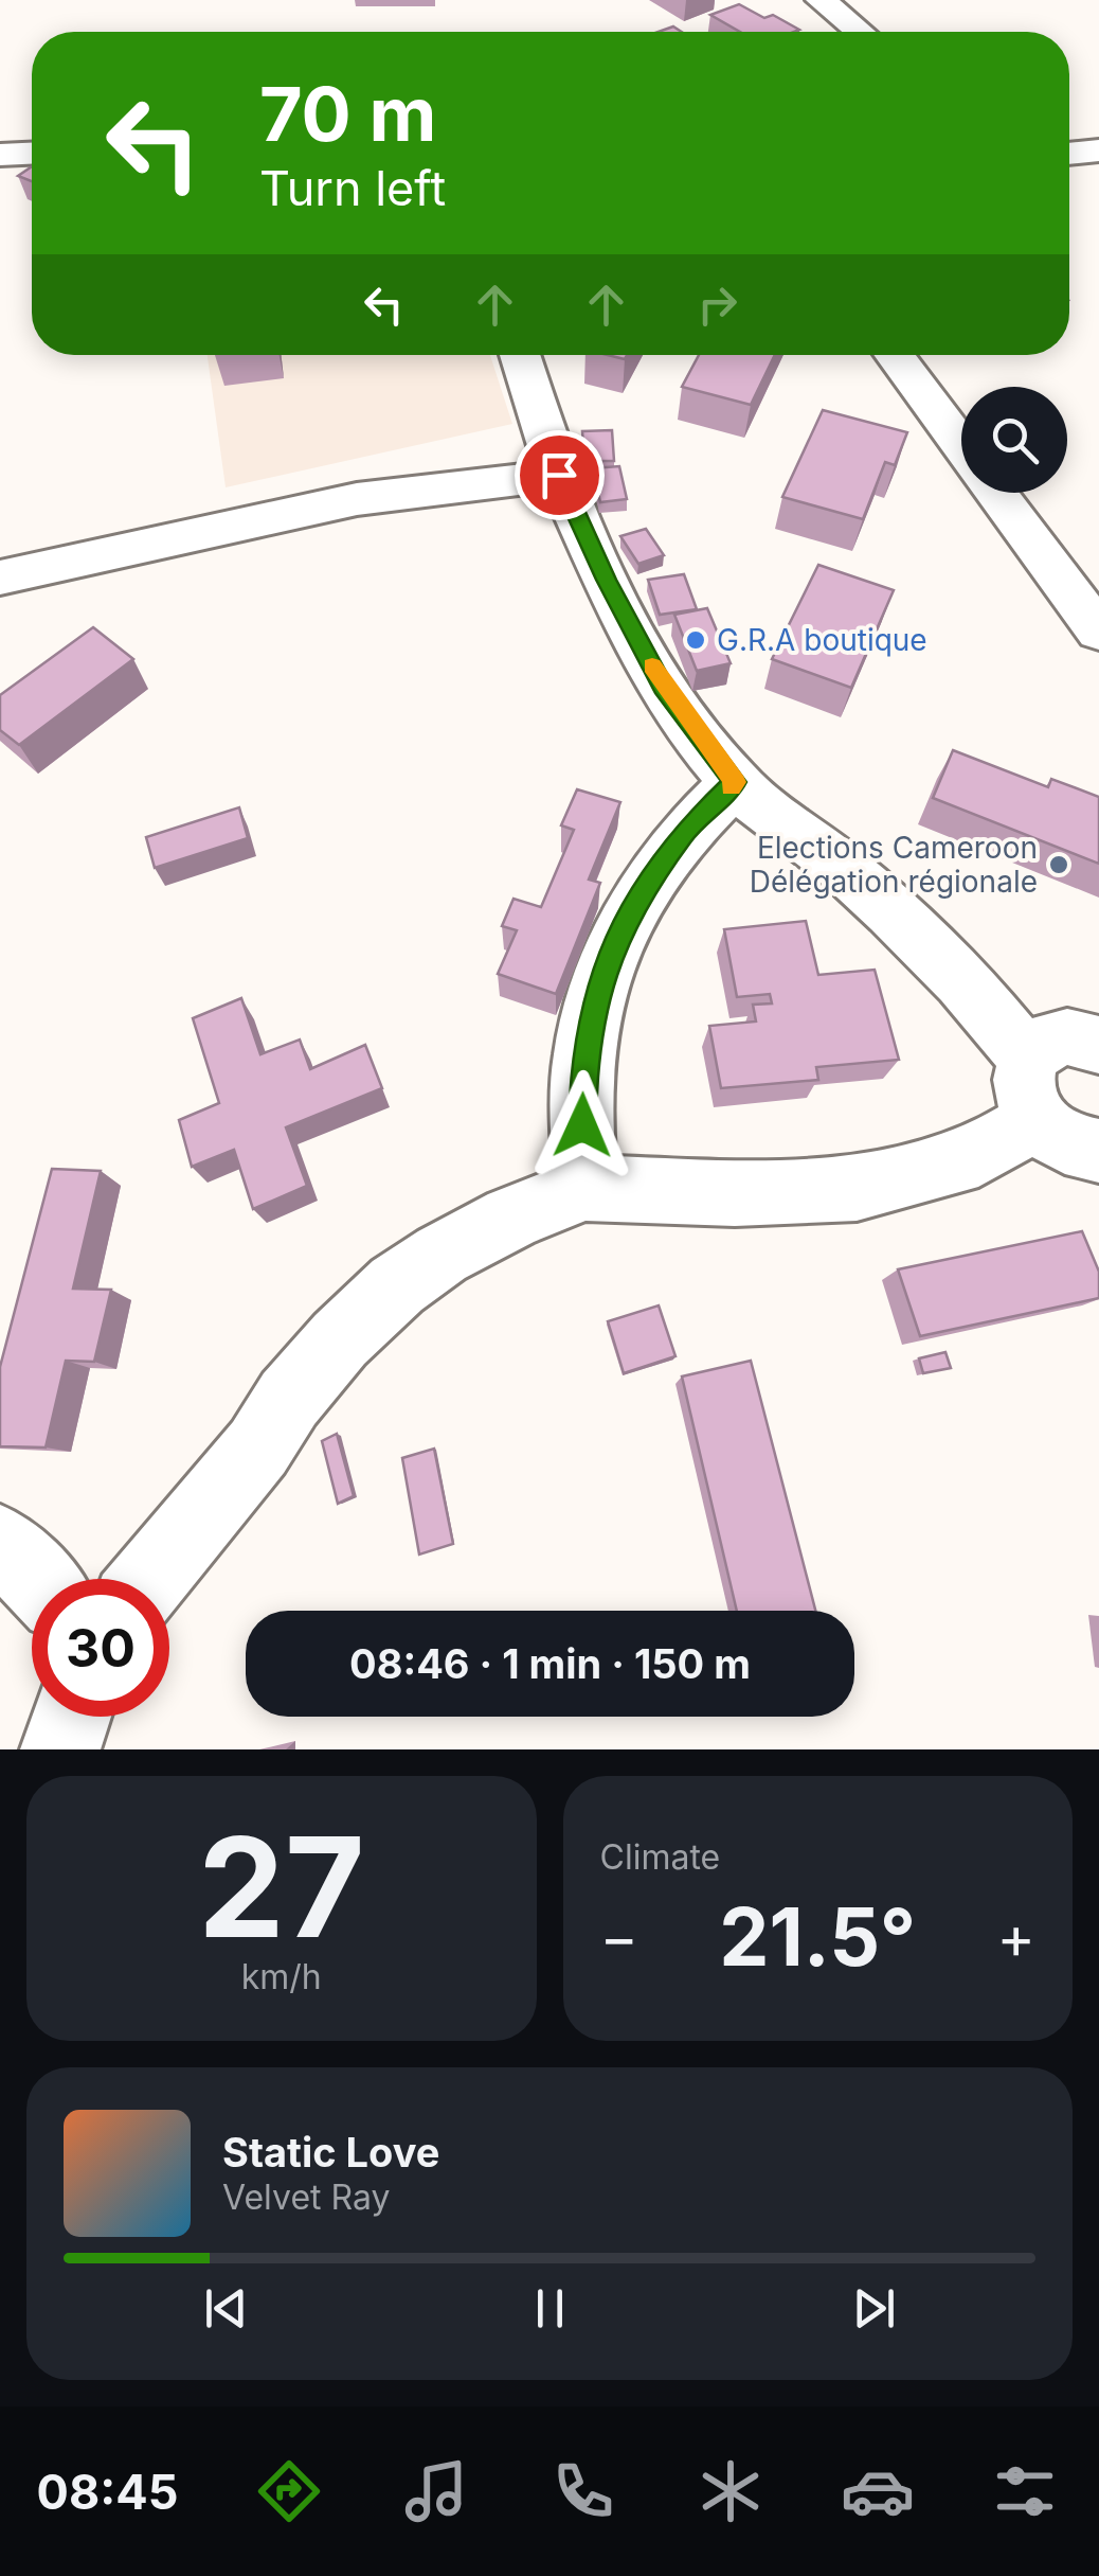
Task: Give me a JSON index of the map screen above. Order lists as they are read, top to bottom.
{
  "places": ["G.R.A boutique", "Elections Cameroon Délégation régionale"],
  "page": {
    "turn": ["70 m", "Turn left"],
    "limit": "30",
    "trip": "08:46 · 1 min · 150 m",
    "tile": [
      ["27", "km/h"],
      "Climate"
    ],
    "heat": ["−", "21.5°", "+"],
    "song": ["Static Love", "Velvet Ray"],
    "tabs": "08:45"
  }
}
